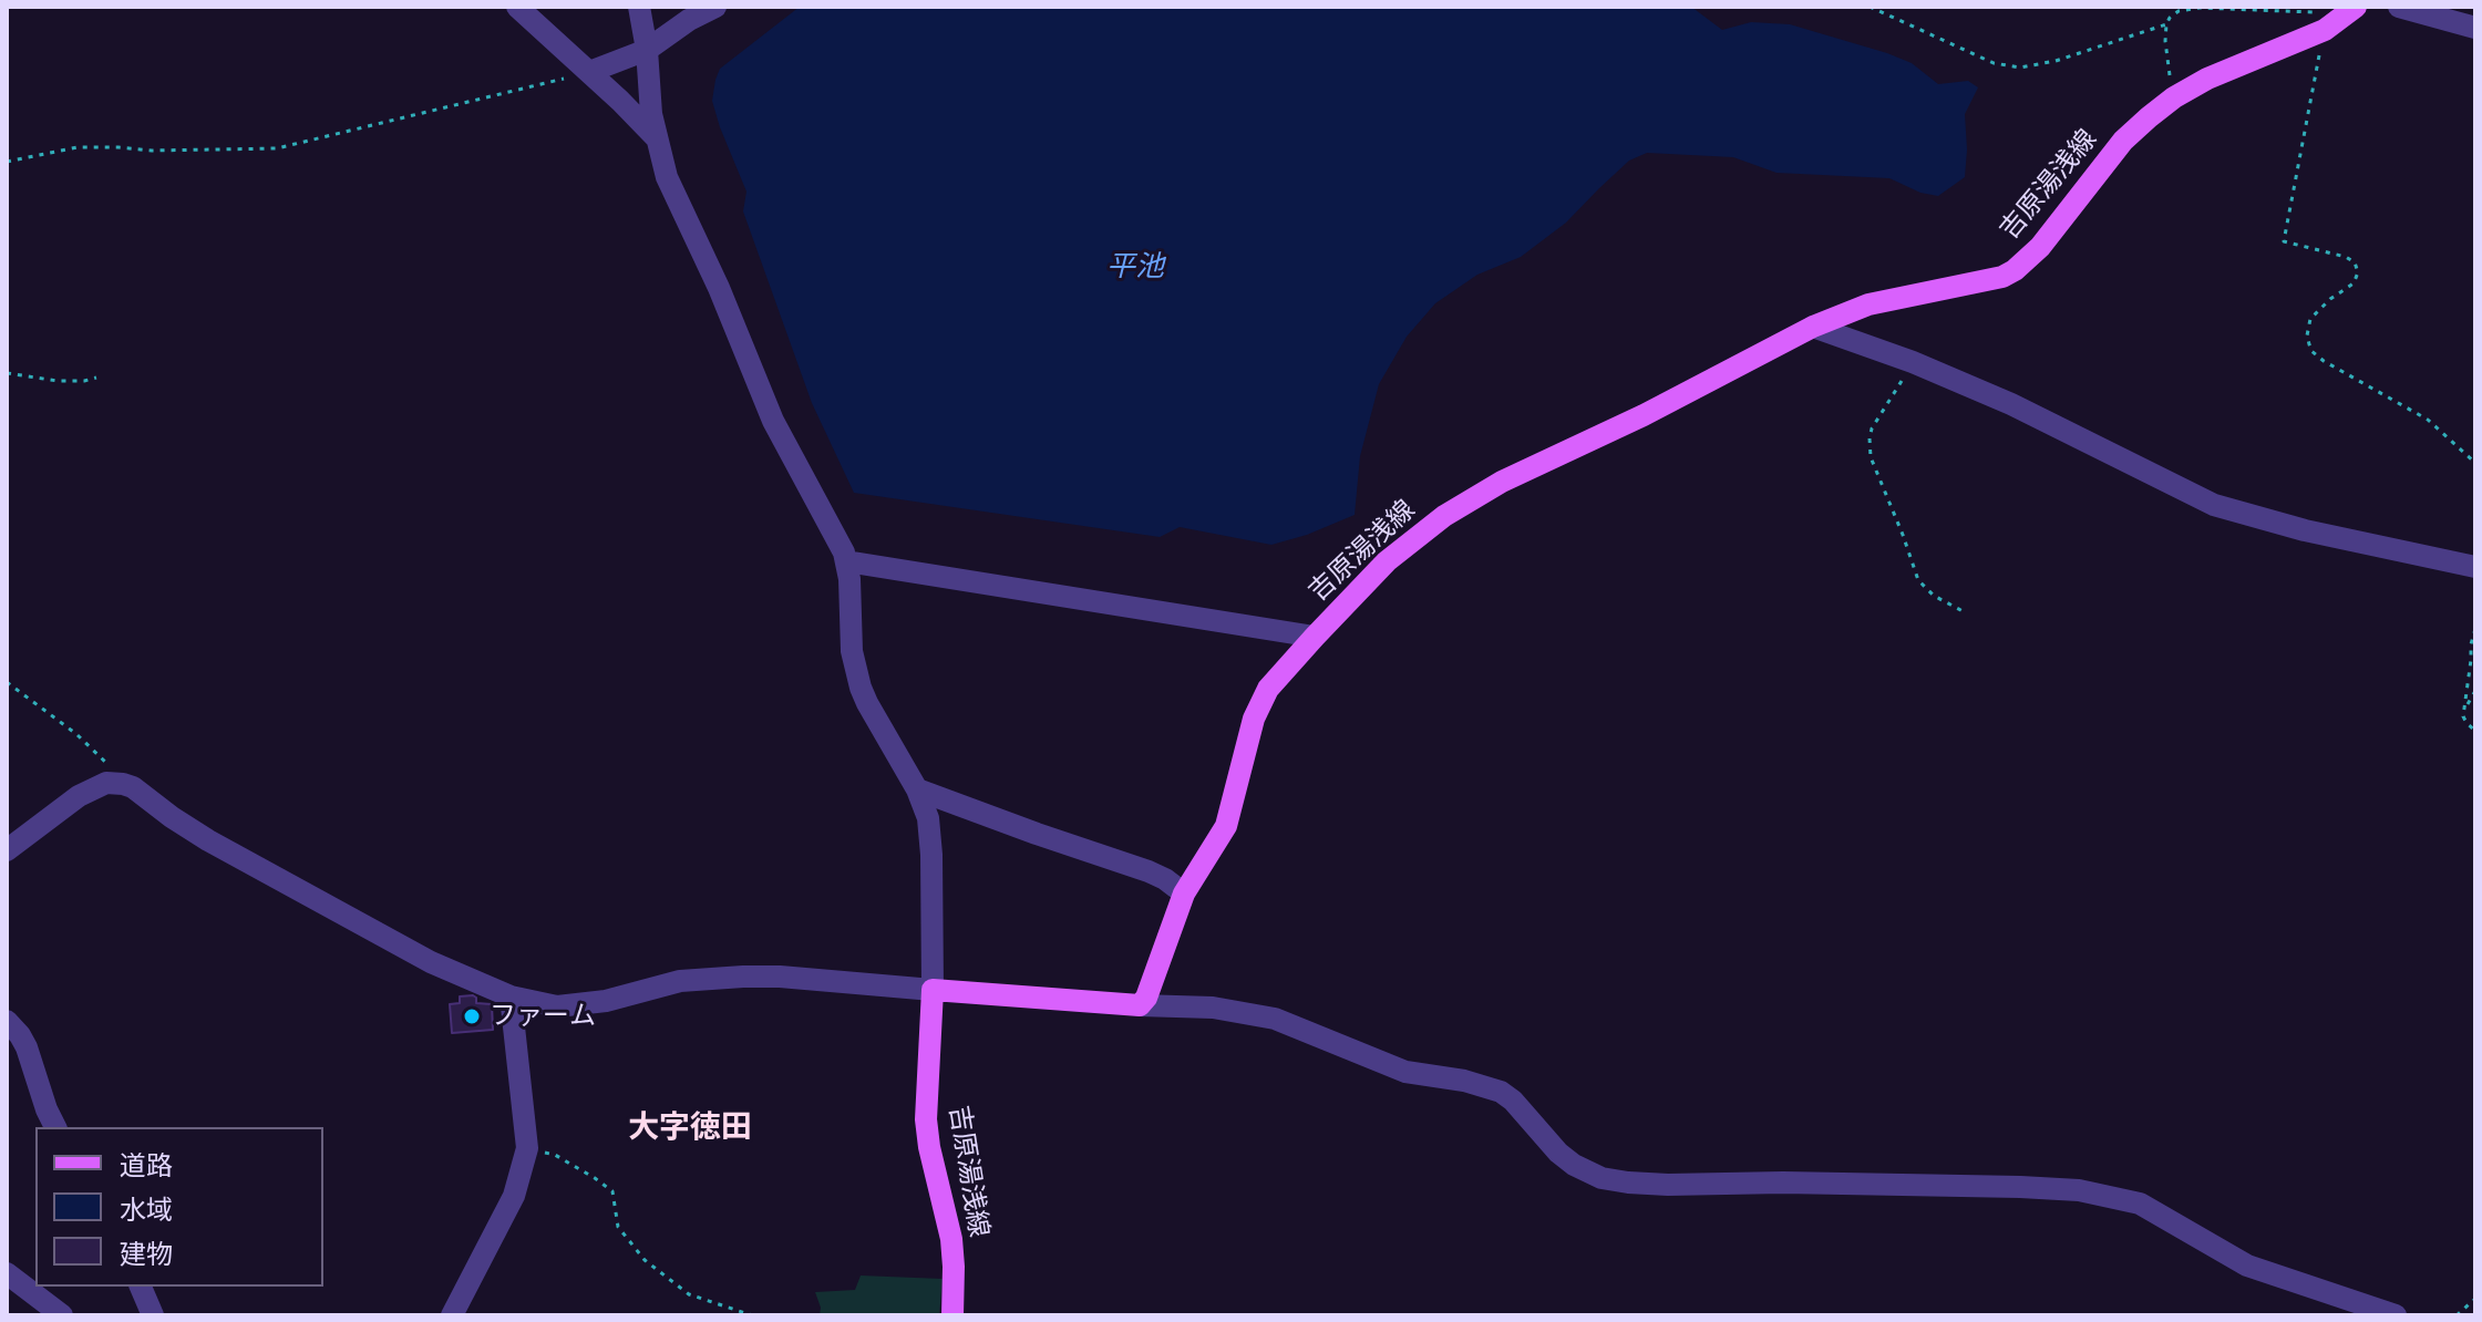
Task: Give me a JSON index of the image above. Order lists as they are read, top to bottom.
{
  "streets": {
    "main road": ["吉原湯浅線"]
  },
  "districts": ["大字徳田"],
  "water": ["平池"],
  "places": ["ファーム"],
  "legend": ["道路", "水域", "建物"]
}
